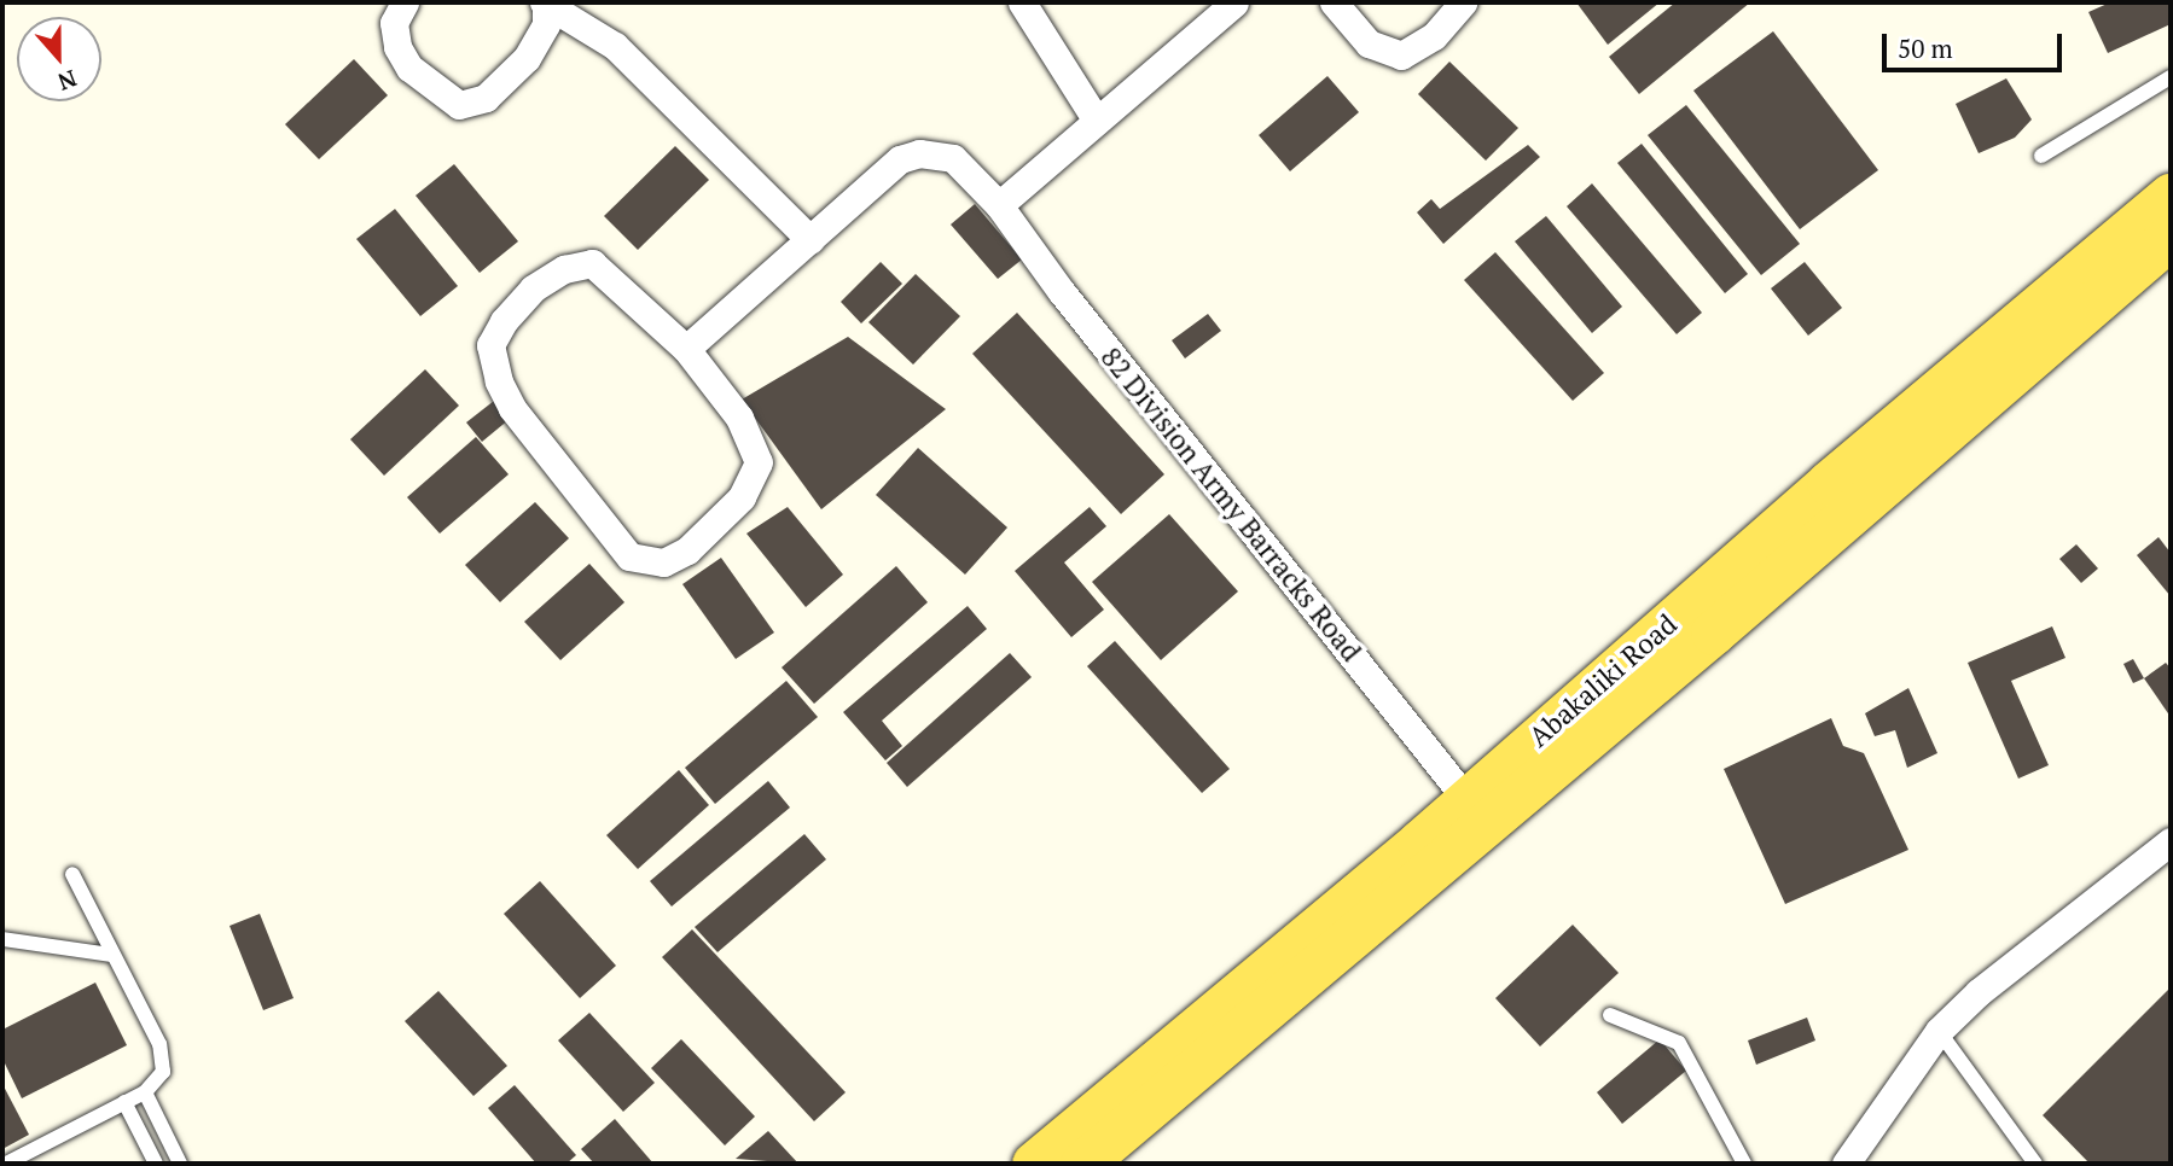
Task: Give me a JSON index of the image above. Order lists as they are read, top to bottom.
{
  "streets": {
    "main road": ["Abakaliki Road"],
    "street": ["82 Division Army Barracks Road"]
  },
  "crossings": [
    ["82 Division Army Barracks Road", "Abakaliki Road"]
  ],
  "scale_bar": "50 m",
  "north": "bottom"
}
